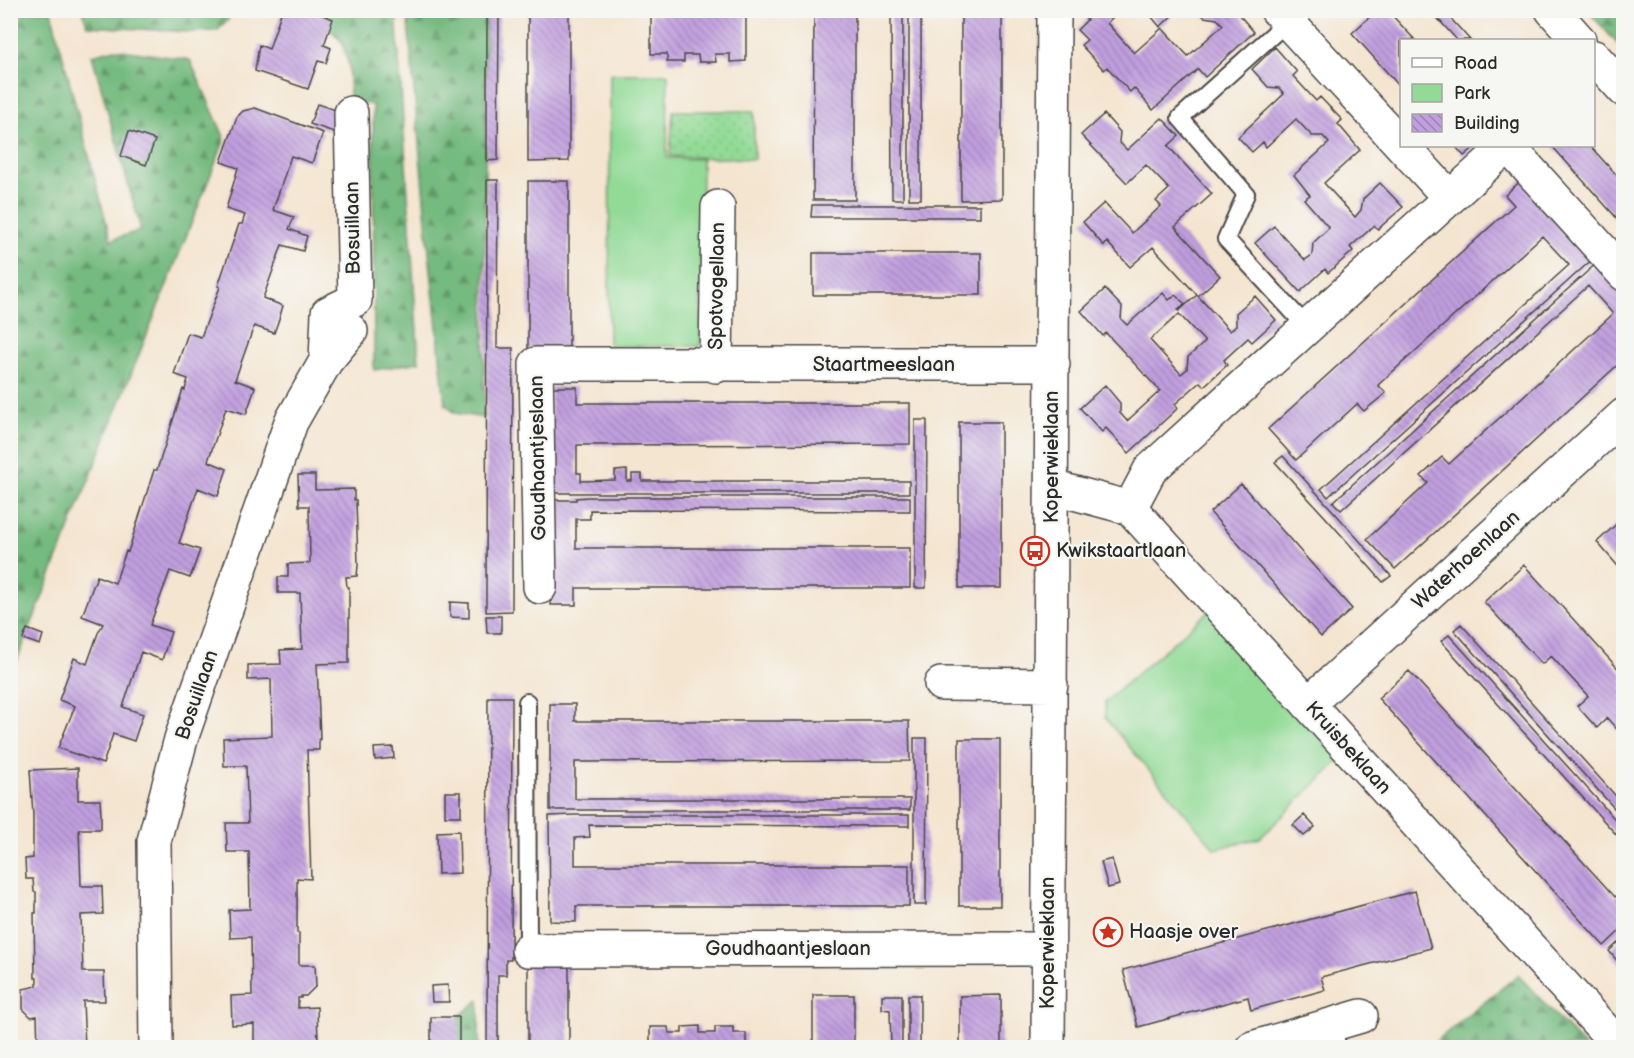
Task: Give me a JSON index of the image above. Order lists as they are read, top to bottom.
{
  "streets": {
    "street": [
      "Bosuillaan",
      "Spotvogellaan",
      "Staartmeeslaan",
      "Koperwieklaan",
      "Goudhaantjeslaan",
      "Waterhoenlaan",
      "Kruisbeklaan"
    ]
  },
  "crossings": [
    ["Spotvogellaan", "Staartmeeslaan"],
    ["Spotvogellaan", "Goudhaantjeslaan"],
    ["Staartmeeslaan", "Koperwieklaan"],
    ["Staartmeeslaan", "Goudhaantjeslaan"],
    ["Koperwieklaan", "Goudhaantjeslaan"],
    ["Waterhoenlaan", "Kruisbeklaan"]
  ],
  "places": {
    "bus stop": ["Kwikstaartlaan"],
    "place": ["Haasje over"]
  },
  "legend": ["Road", "Park", "Building"]
}
